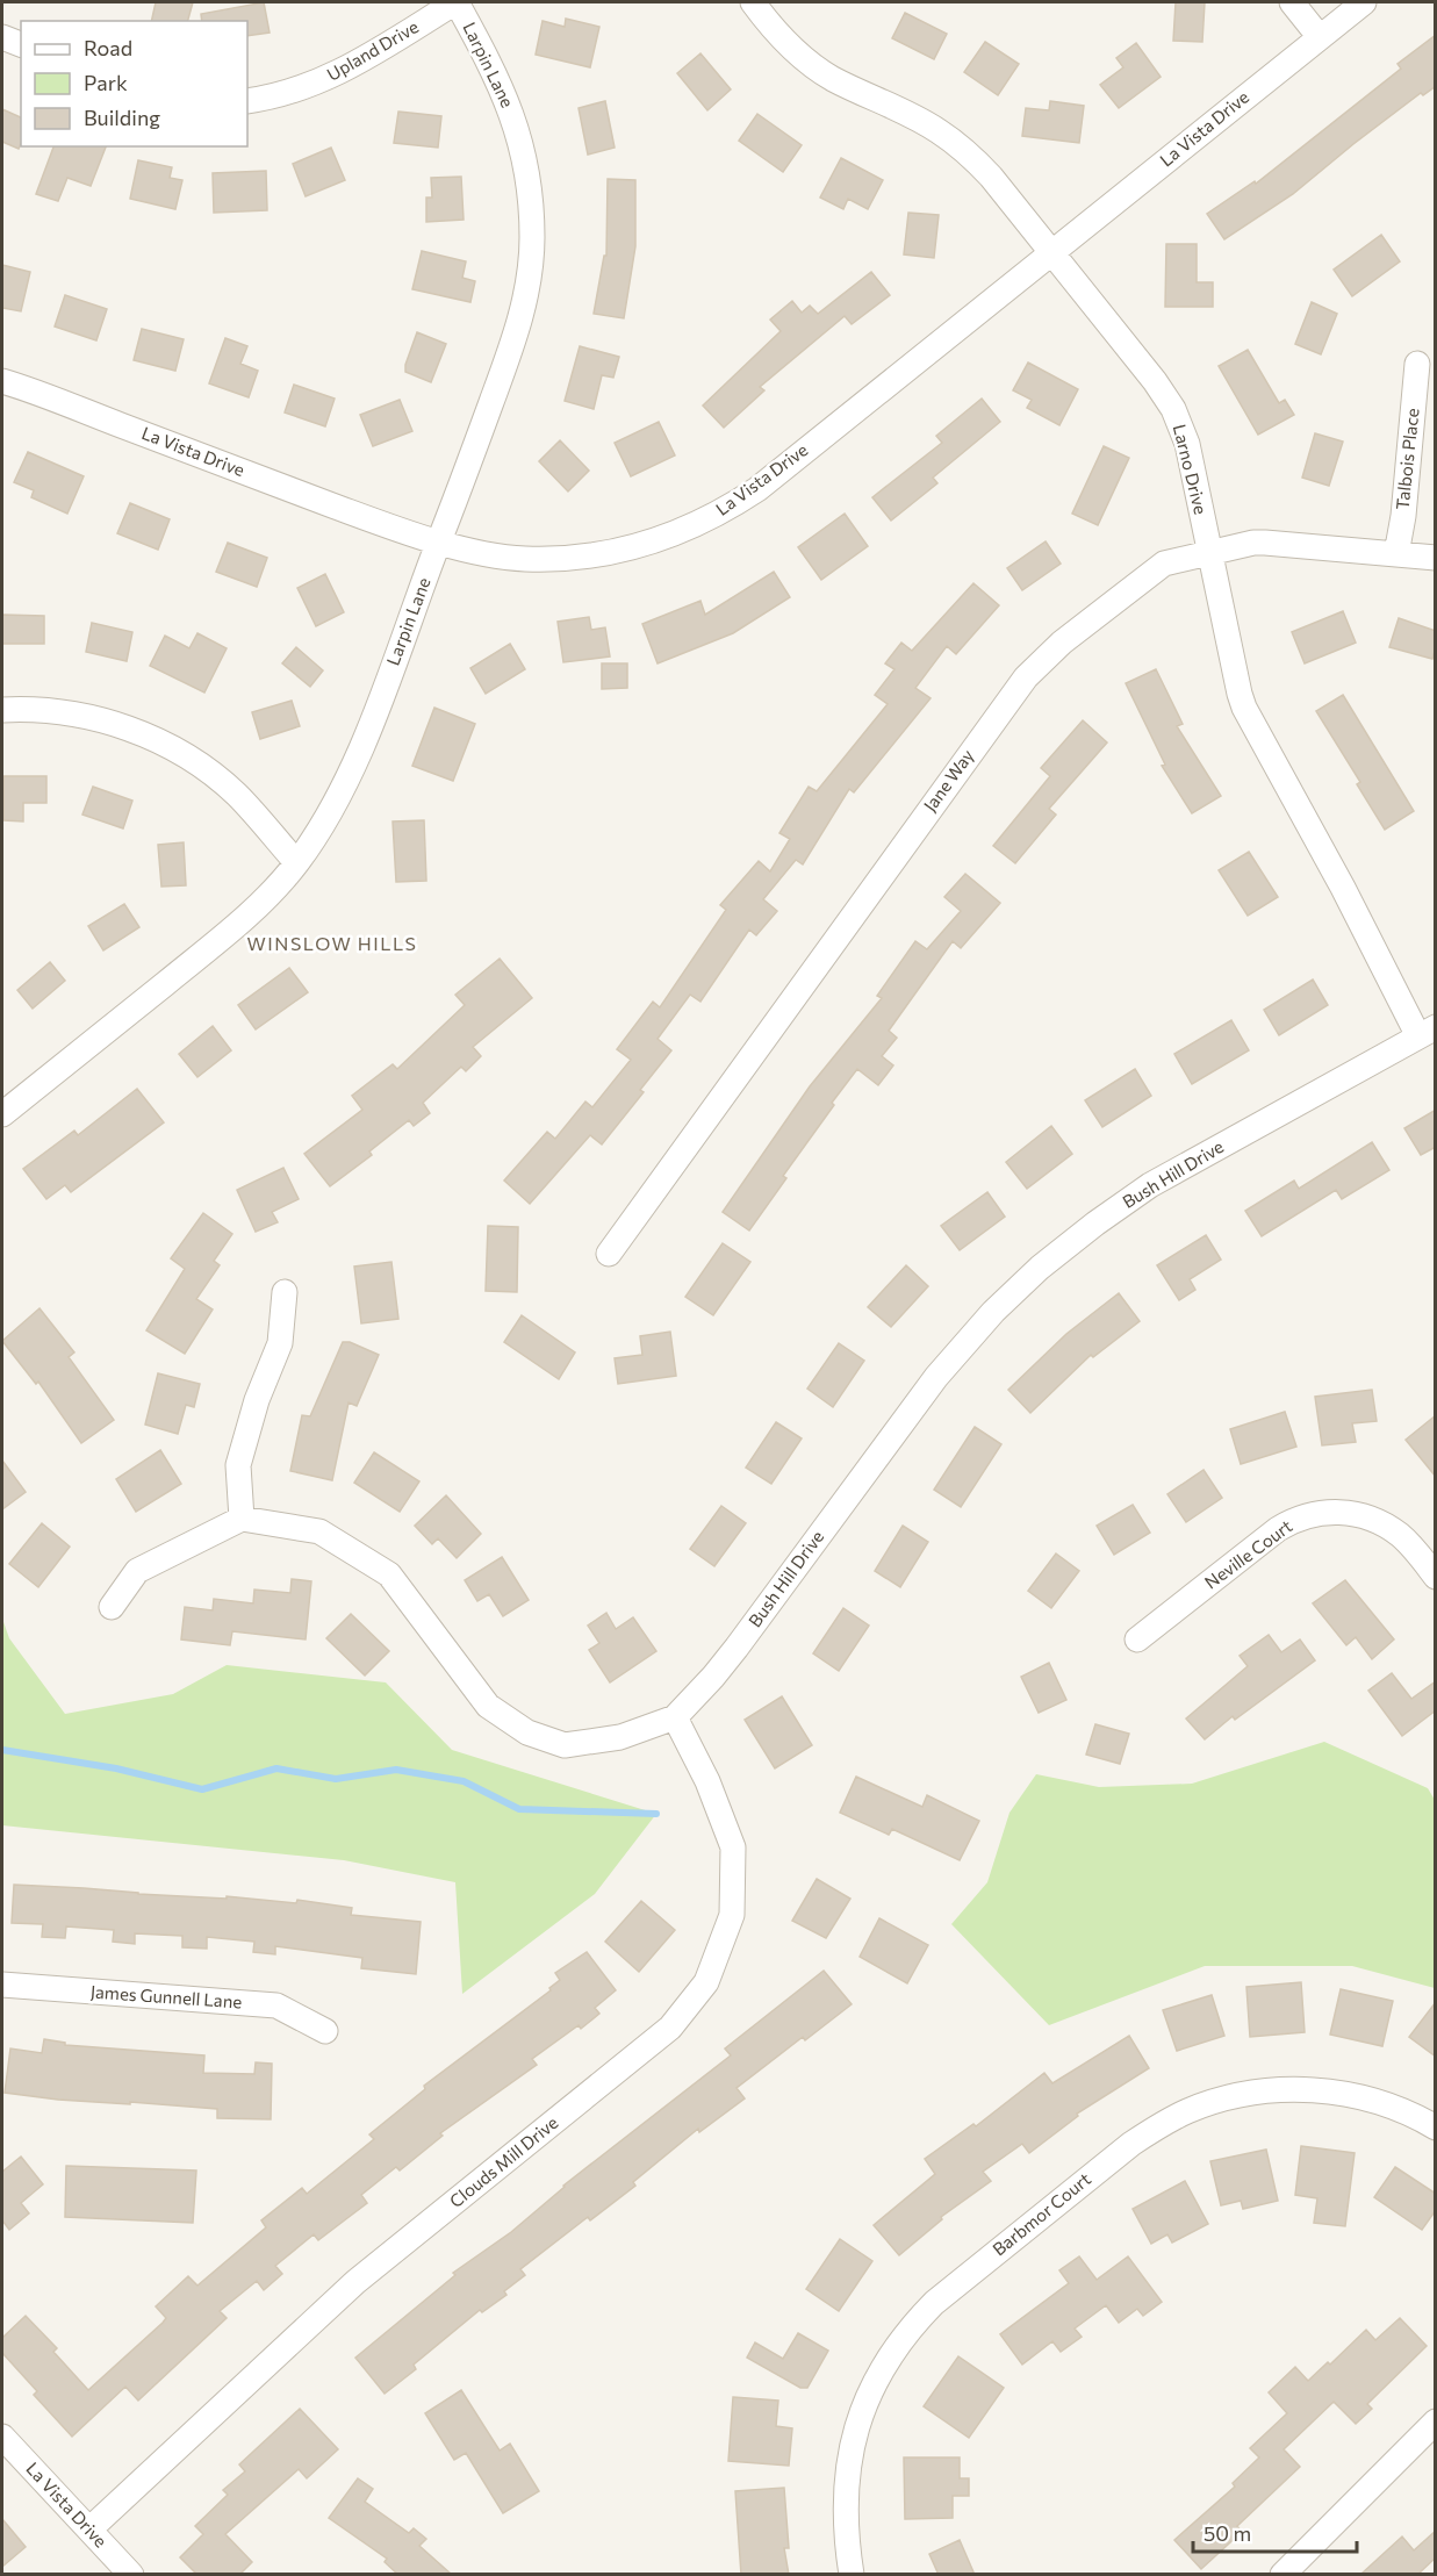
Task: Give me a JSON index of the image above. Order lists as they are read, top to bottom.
{
  "streets": {
    "street": [
      "Upland Drive",
      "Larpin Lane",
      "La Vista Drive",
      "Talbois Place",
      "Larno Drive",
      "Jane Way",
      "Bush Hill Drive",
      "Neville Court",
      "James Gunnell Lane",
      "Clouds Mill Drive",
      "Barbmor Court"
    ]
  },
  "crossings": [
    ["Upland Drive", "Larpin Lane"],
    ["Larpin Lane", "La Vista Drive"],
    ["La Vista Drive", "Larno Drive"],
    ["La Vista Drive", "Clouds Mill Drive"],
    ["Talbois Place", "Jane Way"],
    ["Larno Drive", "Jane Way"],
    ["Larno Drive", "Bush Hill Drive"],
    ["Bush Hill Drive", "Clouds Mill Drive"]
  ],
  "districts": ["WINSLOW HILLS"],
  "legend": ["Road", "Park", "Building"],
  "scale_bar": "50 m"
}
